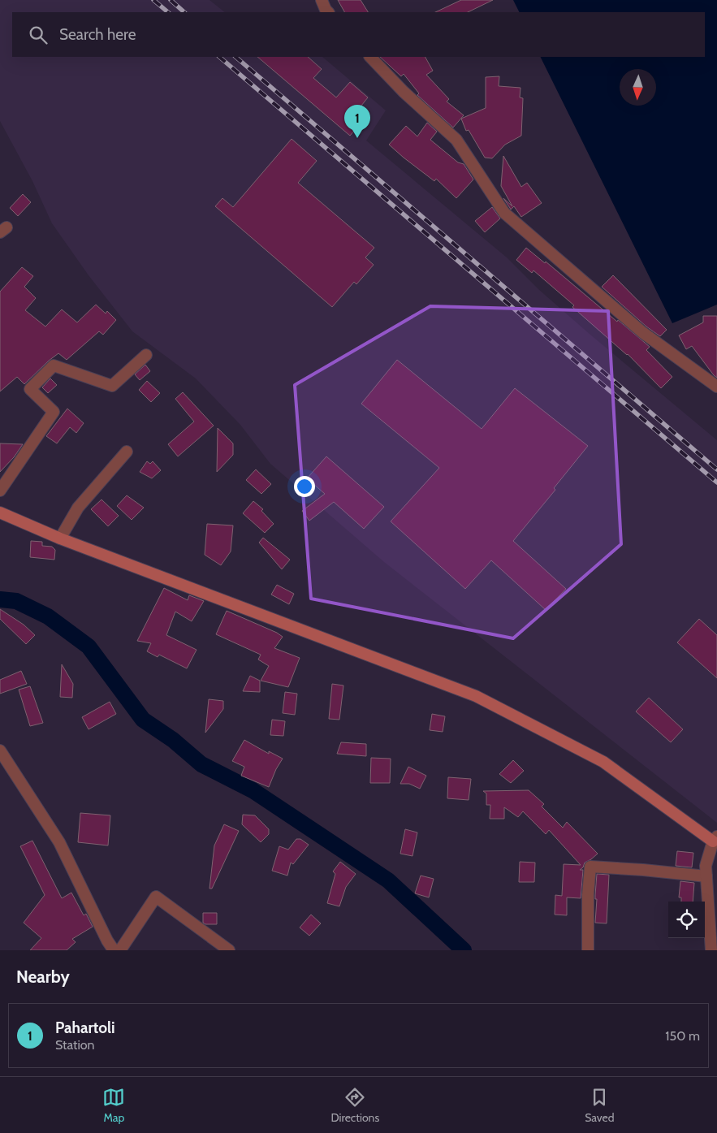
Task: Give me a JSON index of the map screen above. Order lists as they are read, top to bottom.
{
  "north": "bottom",
  "page": {
    "search": "Search here",
    "pins": "1",
    "heading": "Nearby",
    "list": [
      {
        "mark": "1",
        "name": "Pahartoli",
        "note": "Station",
        "value": "150 m"
      }
    ],
    "nav": ["Map", "Directions", "Saved"]
  }
}
